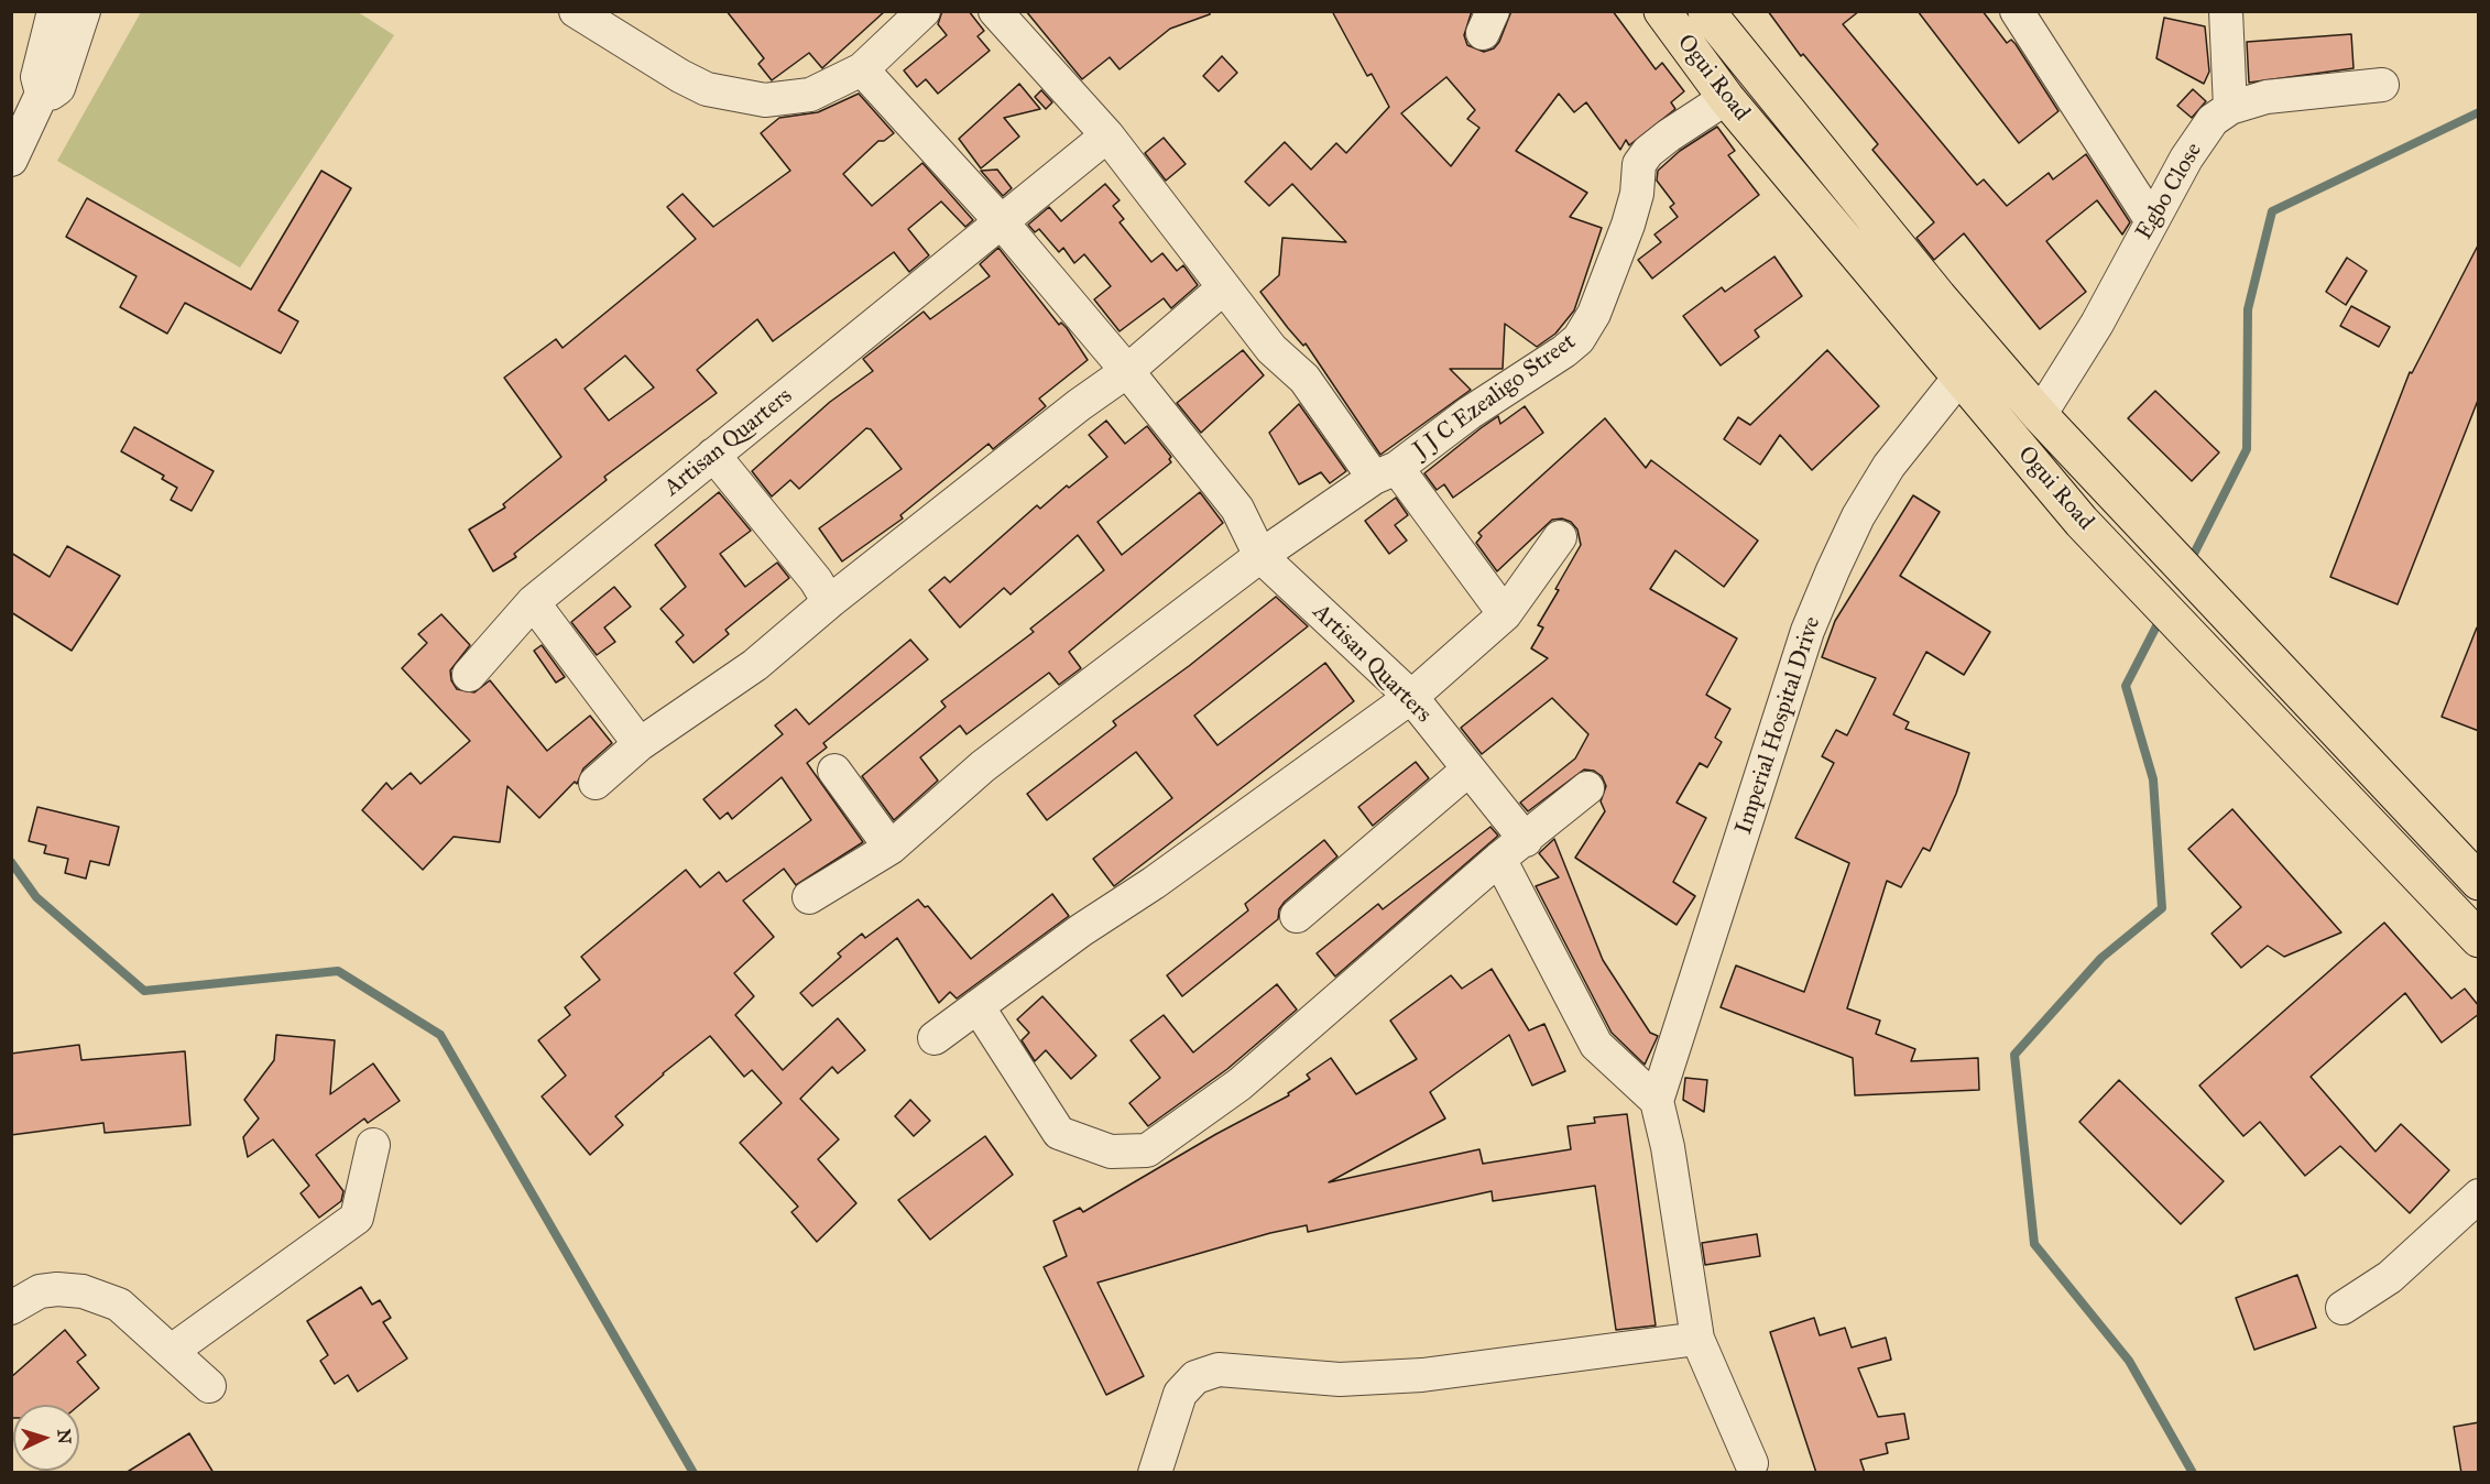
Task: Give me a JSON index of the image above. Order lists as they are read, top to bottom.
{
  "streets": {
    "main road": ["Ogui Road"],
    "street": [
      "Egbo Close",
      "J J C Ezealigo Street",
      "Artisan Quarters",
      "Imperial Hospital Drive"
    ]
  },
  "crossings": [
    ["Ogui Road", "Egbo Close"],
    ["Ogui Road", "J J C Ezealigo Street"],
    ["Ogui Road", "Imperial Hospital Drive"],
    ["Artisan Quarters", "Imperial Hospital Drive"]
  ],
  "north": "right"
}
